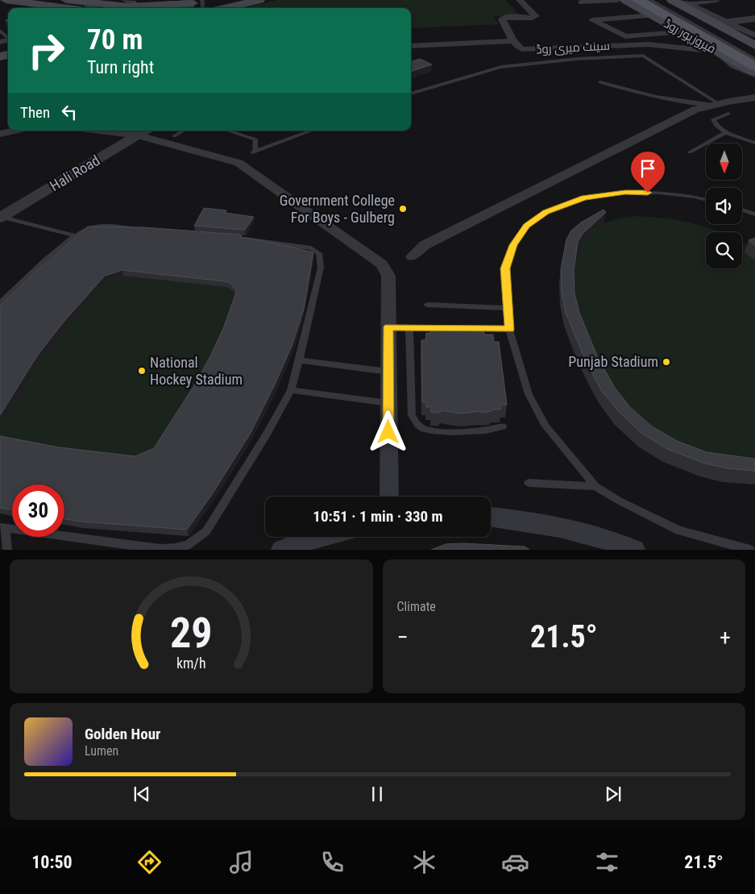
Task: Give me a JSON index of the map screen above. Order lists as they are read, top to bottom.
{
  "streets": {
    "main road": ["فیروزپور روڈ"],
    "street": ["سینٹ میری روڈ", "Hali Road"]
  },
  "crossings": [
    ["فیروزپور روڈ", "سینٹ میری روڈ"]
  ],
  "places": ["Government College For Boys - Gulberg", "Punjab Stadium", "National Hockey Stadium"],
  "north": "bottom",
  "page": {
    "turn": ["70 m", "Turn right"],
    "then": "Then",
    "limit": "30",
    "trip": "10:51 · 1 min · 330 m",
    "tile": "Climate",
    "heat": ["−", "21.5°", "+"],
    "song": ["Golden Hour", "Lumen"],
    "tabs": ["10:50", "21.5°"],
    "gauge": ["29", "km/h"]
  }
}
